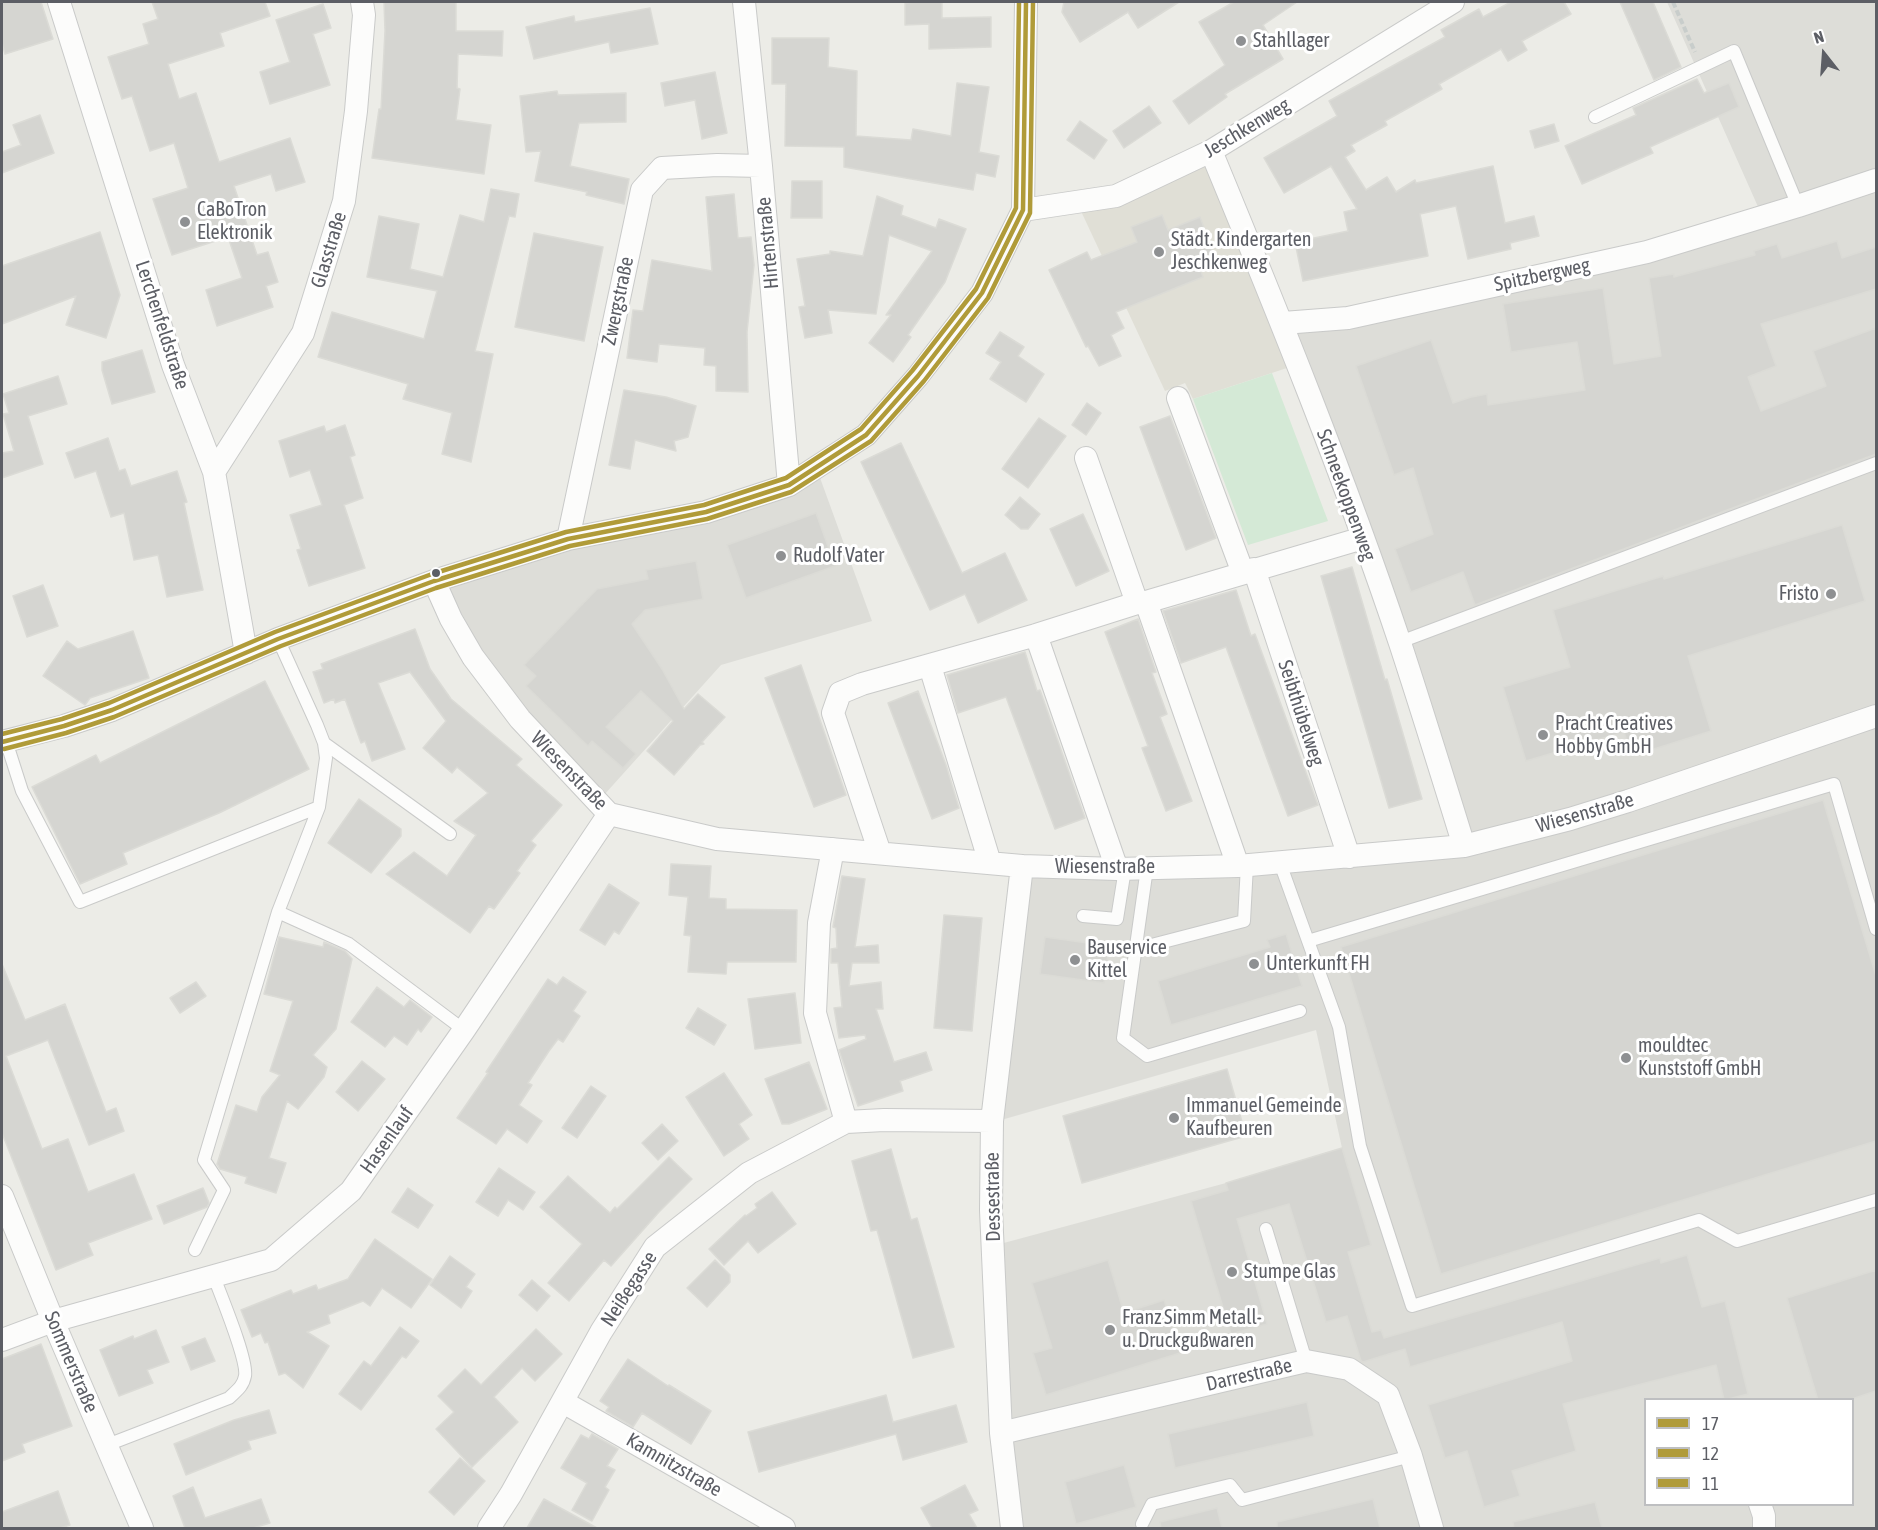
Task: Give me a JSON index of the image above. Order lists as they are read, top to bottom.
{
  "streets": {
    "street": [
      "Jeschkenweg",
      "Hirtenstraße",
      "Glasstraße",
      "Spitzbergweg",
      "Zwergstraße",
      "Lerchenfeldstraße",
      "Schneekoppenweg",
      "Seibthübelweg",
      "Wiesenstraße",
      "Hasenlauf",
      "Dessestraße",
      "Neißegasse",
      "Sommerstraße",
      "Darrestraße",
      "Kamnitzstraße"
    ]
  },
  "crossings": [
    ["Jeschkenweg", "Schneekoppenweg"],
    ["Hirtenstraße", "Zwergstraße"],
    ["Glasstraße", "Lerchenfeldstraße"],
    ["Spitzbergweg", "Schneekoppenweg"],
    ["Schneekoppenweg", "Wiesenstraße"],
    ["Seibthübelweg", "Wiesenstraße"],
    ["Wiesenstraße", "Hasenlauf"],
    ["Wiesenstraße", "Dessestraße"],
    ["Hasenlauf", "Sommerstraße"],
    ["Dessestraße", "Neißegasse"],
    ["Dessestraße", "Darrestraße"],
    ["Neißegasse", "Kamnitzstraße"]
  ],
  "places": [
    "Stahllager",
    "CaBoTron Elektronik",
    "Städt. Kindergarten Jeschkenweg",
    "Rudolf Vater",
    "Fristo",
    "Pracht Creatives Hobby GmbH",
    "Bauservice Kittel",
    "Unterkunft FH",
    "mouldtec Kunststoff GmbH",
    "Immanuel Gemeinde Kaufbeuren",
    "Stumpe Glas",
    "Franz Simm Metall- u. Druckgußwaren"
  ],
  "lines": ["transit line 17", "transit line 12", "transit line 11"],
  "legend": ["17", "12", "11"],
  "north": "top"
}
